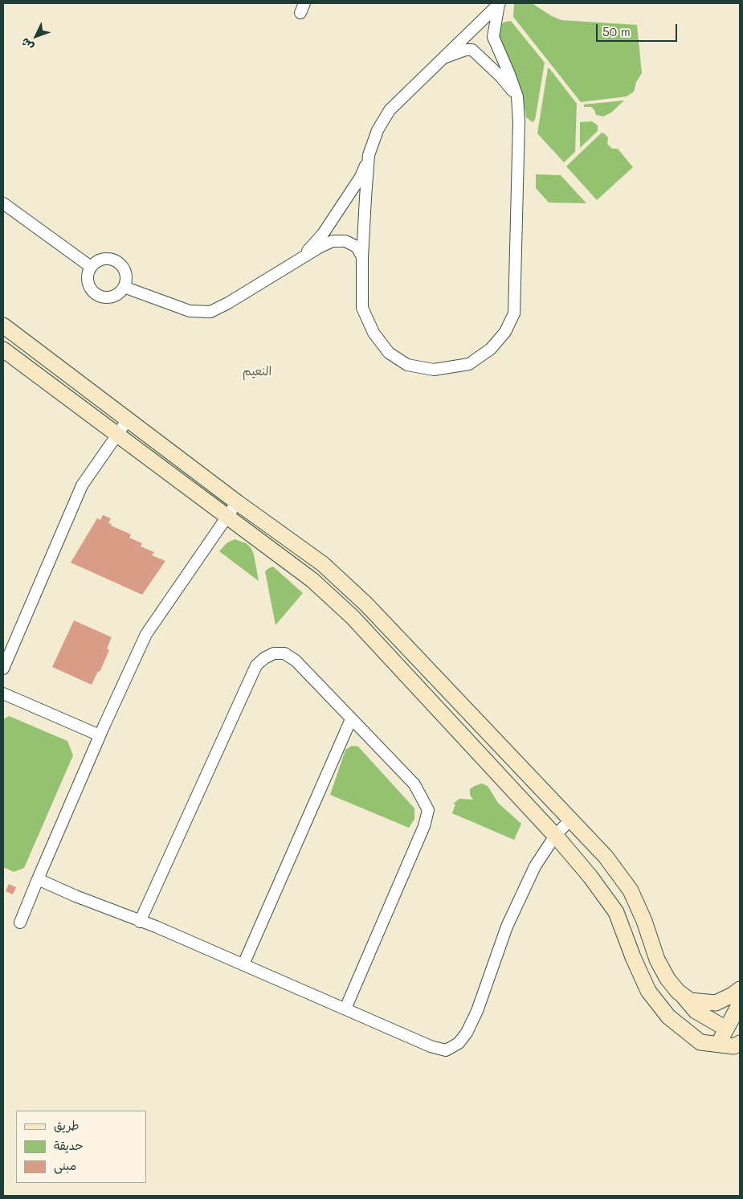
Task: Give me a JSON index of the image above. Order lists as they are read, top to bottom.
{
  "districts": ["النعيم"],
  "legend": ["طريق", "حديقة", "مبنى"],
  "scale_bar": "50 m",
  "north": "bottom left"
}
